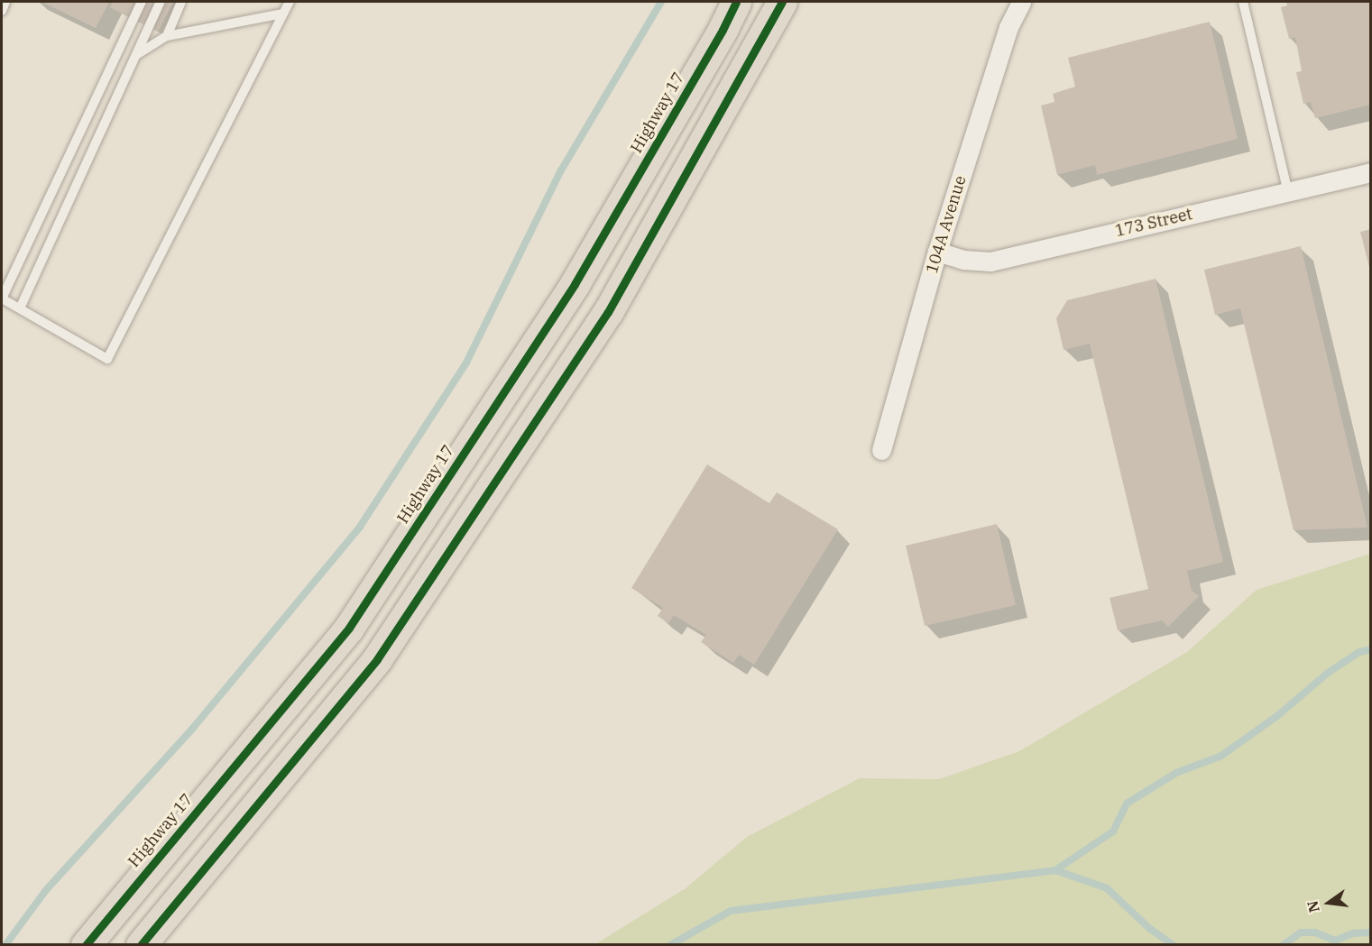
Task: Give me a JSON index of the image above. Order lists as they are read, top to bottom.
{
  "streets": {
    "highway": ["Highway 17"],
    "street": ["173 Street", "104A Avenue"]
  },
  "crossings": [
    ["173 Street", "104A Avenue"]
  ],
  "north": "left"
}
